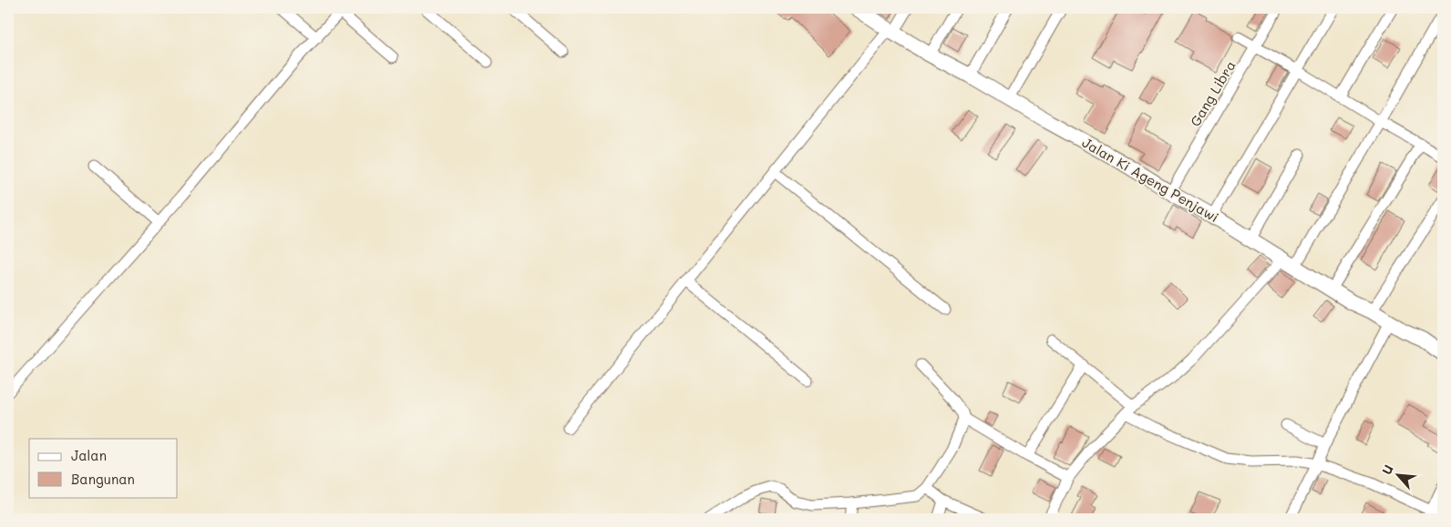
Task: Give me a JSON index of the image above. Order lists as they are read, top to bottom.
{
  "streets": {
    "main road": ["Jalan Ki Ageng Penjawi"],
    "street": ["Gang Libra"]
  },
  "crossings": [
    ["Gang Libra", "Jalan Ki Ageng Penjawi"]
  ],
  "legend": ["Jalan", "Bangunan"],
  "north": "top left"
}
